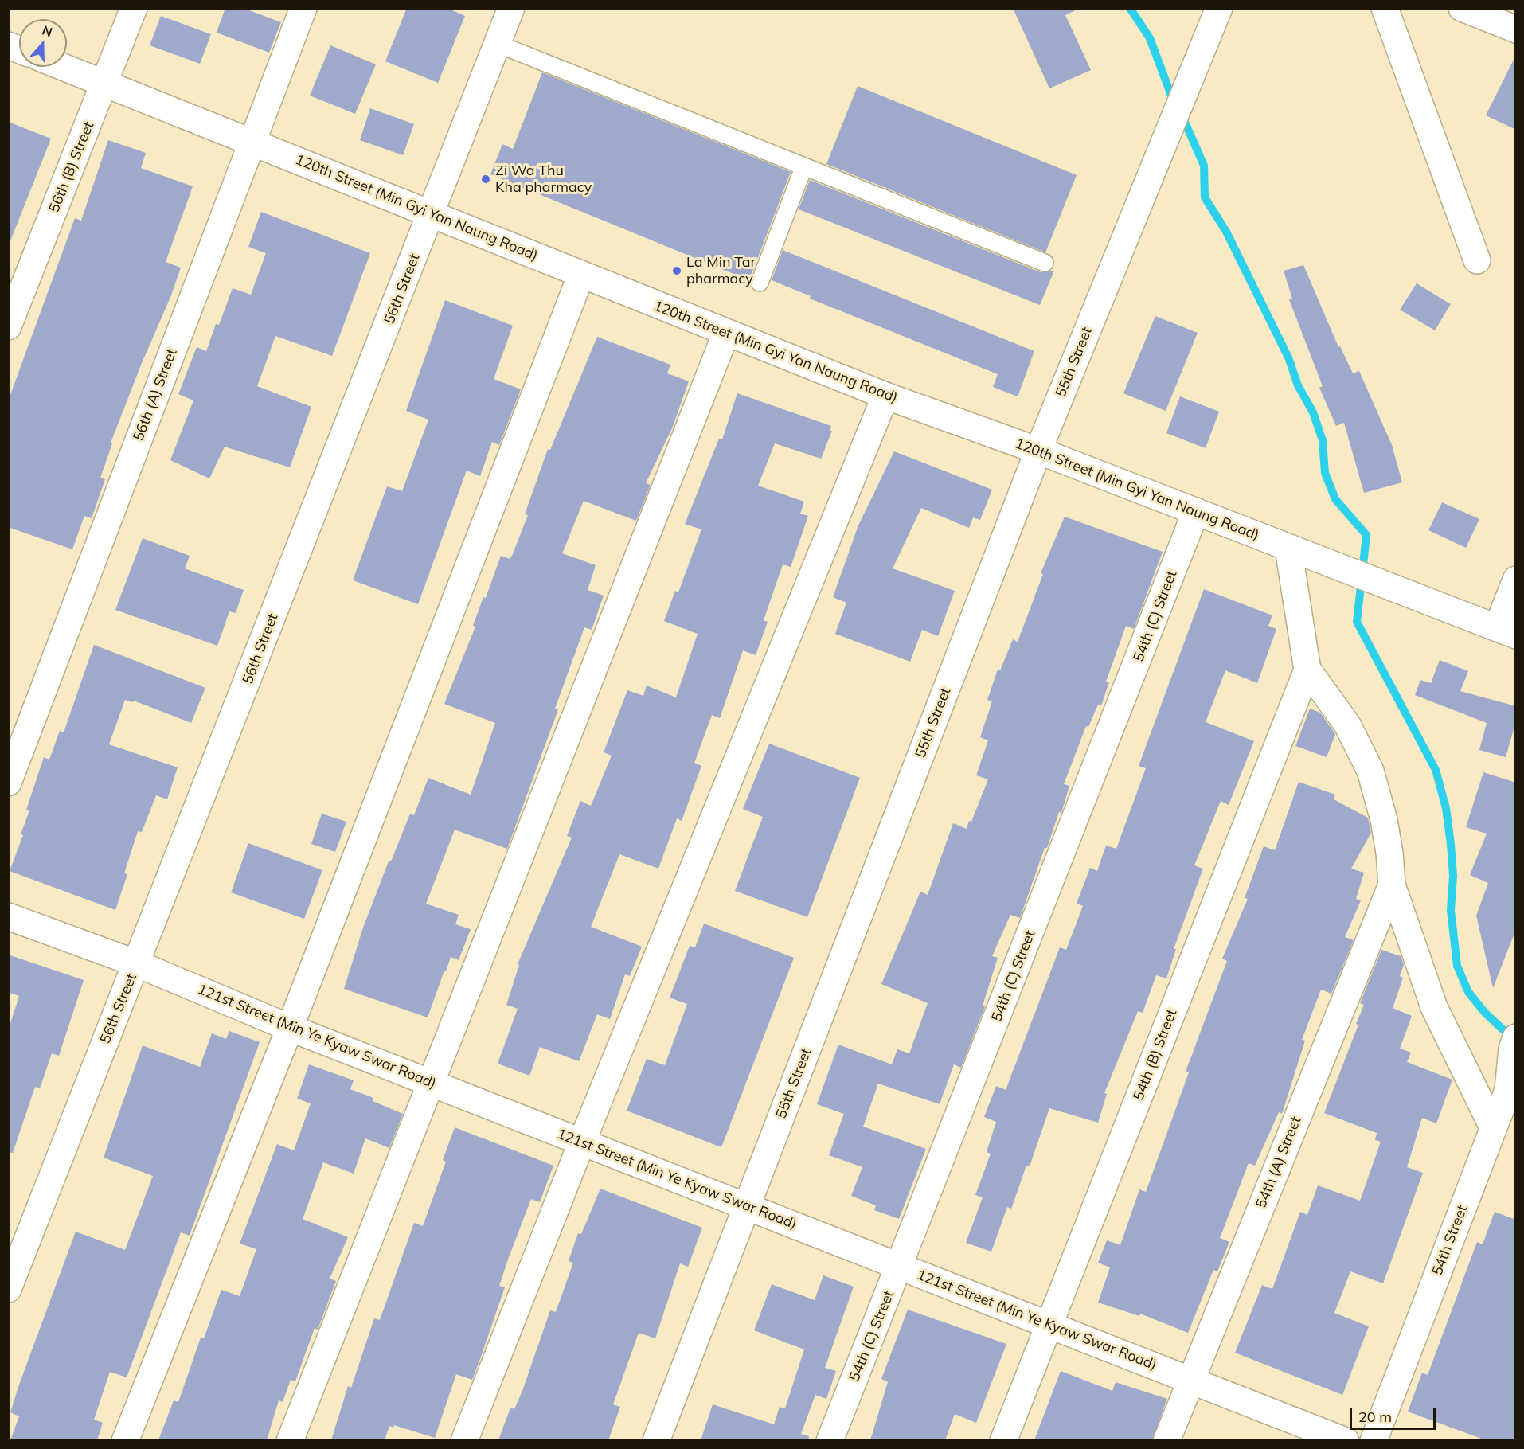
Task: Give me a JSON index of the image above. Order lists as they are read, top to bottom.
{
  "streets": {
    "street": [
      "56th (B) Street",
      "120th Street (Min Gyi Yan Naung Road)",
      "56th Street",
      "55th Street",
      "56th (A) Street",
      "54th (C) Street",
      "121st Street (Min Ye Kyaw Swar Road)",
      "54th (B) Street",
      "54th (A) Street",
      "54th Street"
    ]
  },
  "crossings": [
    ["56th (B) Street", "120th Street (Min Gyi Yan Naung Road)"],
    ["120th Street (Min Gyi Yan Naung Road)", "56th Street"],
    ["120th Street (Min Gyi Yan Naung Road)", "55th Street"],
    ["120th Street (Min Gyi Yan Naung Road)", "56th (A) Street"],
    ["120th Street (Min Gyi Yan Naung Road)", "54th (C) Street"],
    ["56th Street", "121st Street (Min Ye Kyaw Swar Road)"],
    ["55th Street", "121st Street (Min Ye Kyaw Swar Road)"],
    ["54th (C) Street", "121st Street (Min Ye Kyaw Swar Road)"],
    ["121st Street (Min Ye Kyaw Swar Road)", "54th (B) Street"],
    ["121st Street (Min Ye Kyaw Swar Road)", "54th (A) Street"]
  ],
  "places": ["Zi Wa Thu Kha pharmacy", "La Min Tar pharmacy"],
  "scale_bar": "20 m",
  "north": "top"
}
